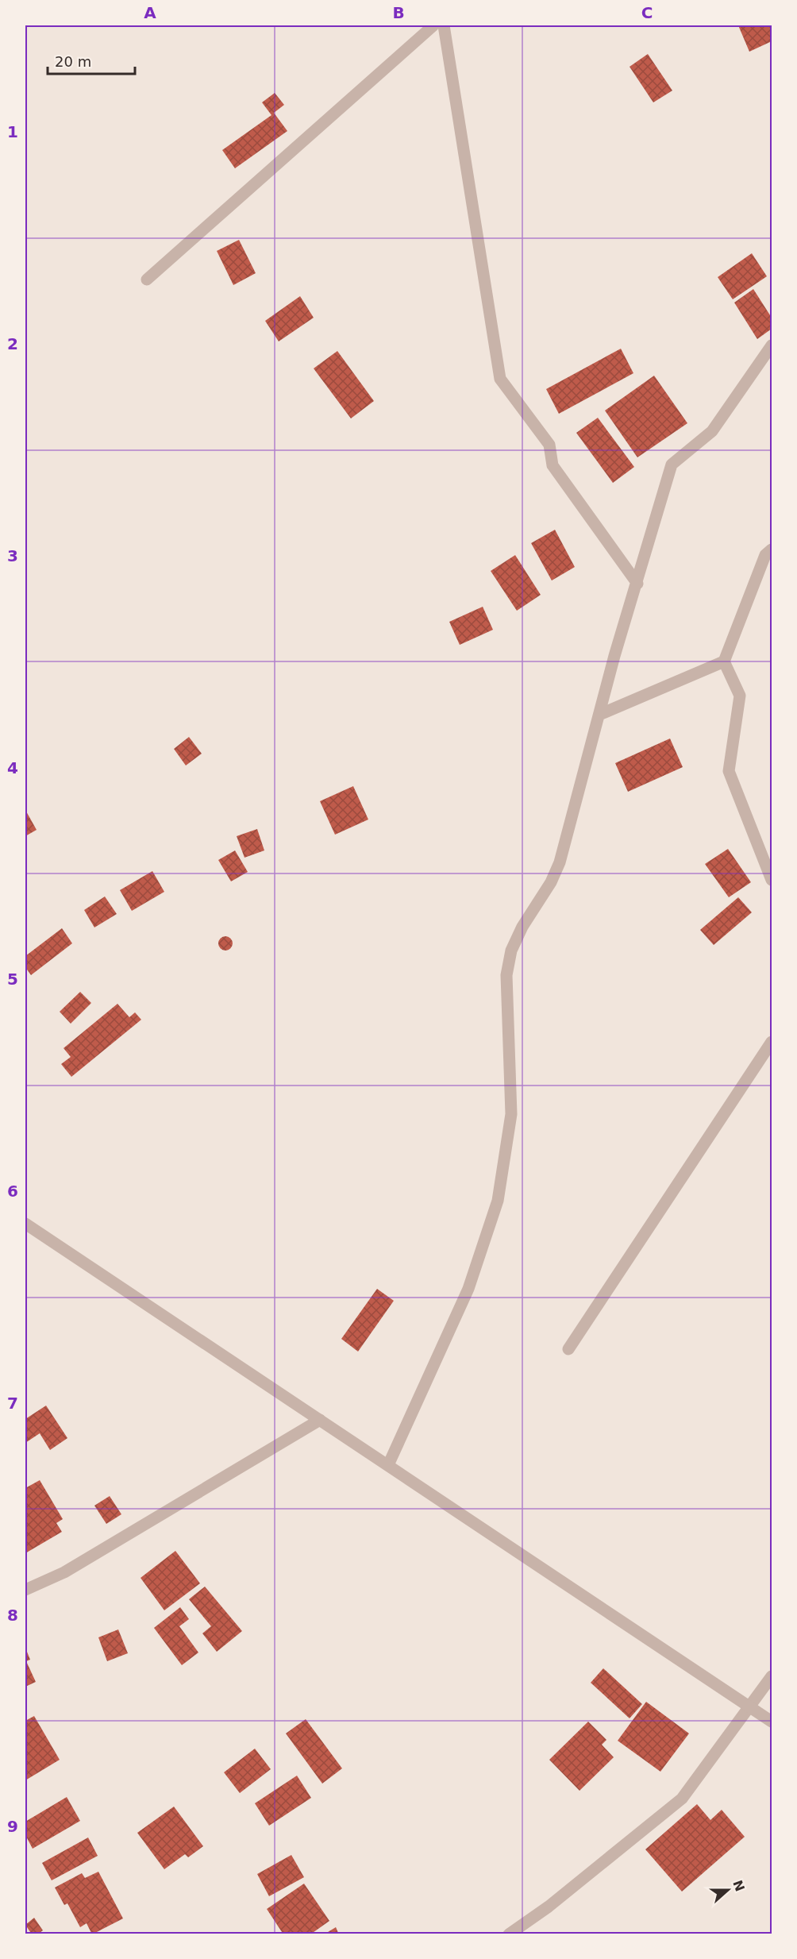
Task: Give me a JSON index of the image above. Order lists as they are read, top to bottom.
{
  "scale_bar": "20 m",
  "north": "right",
  "grid": {
    "columns": ["A", "B", "C"],
    "rows": [
      "1",
      "2",
      "3",
      "4",
      "5",
      "6",
      "7",
      "8",
      "9"
    ]
  }
}
